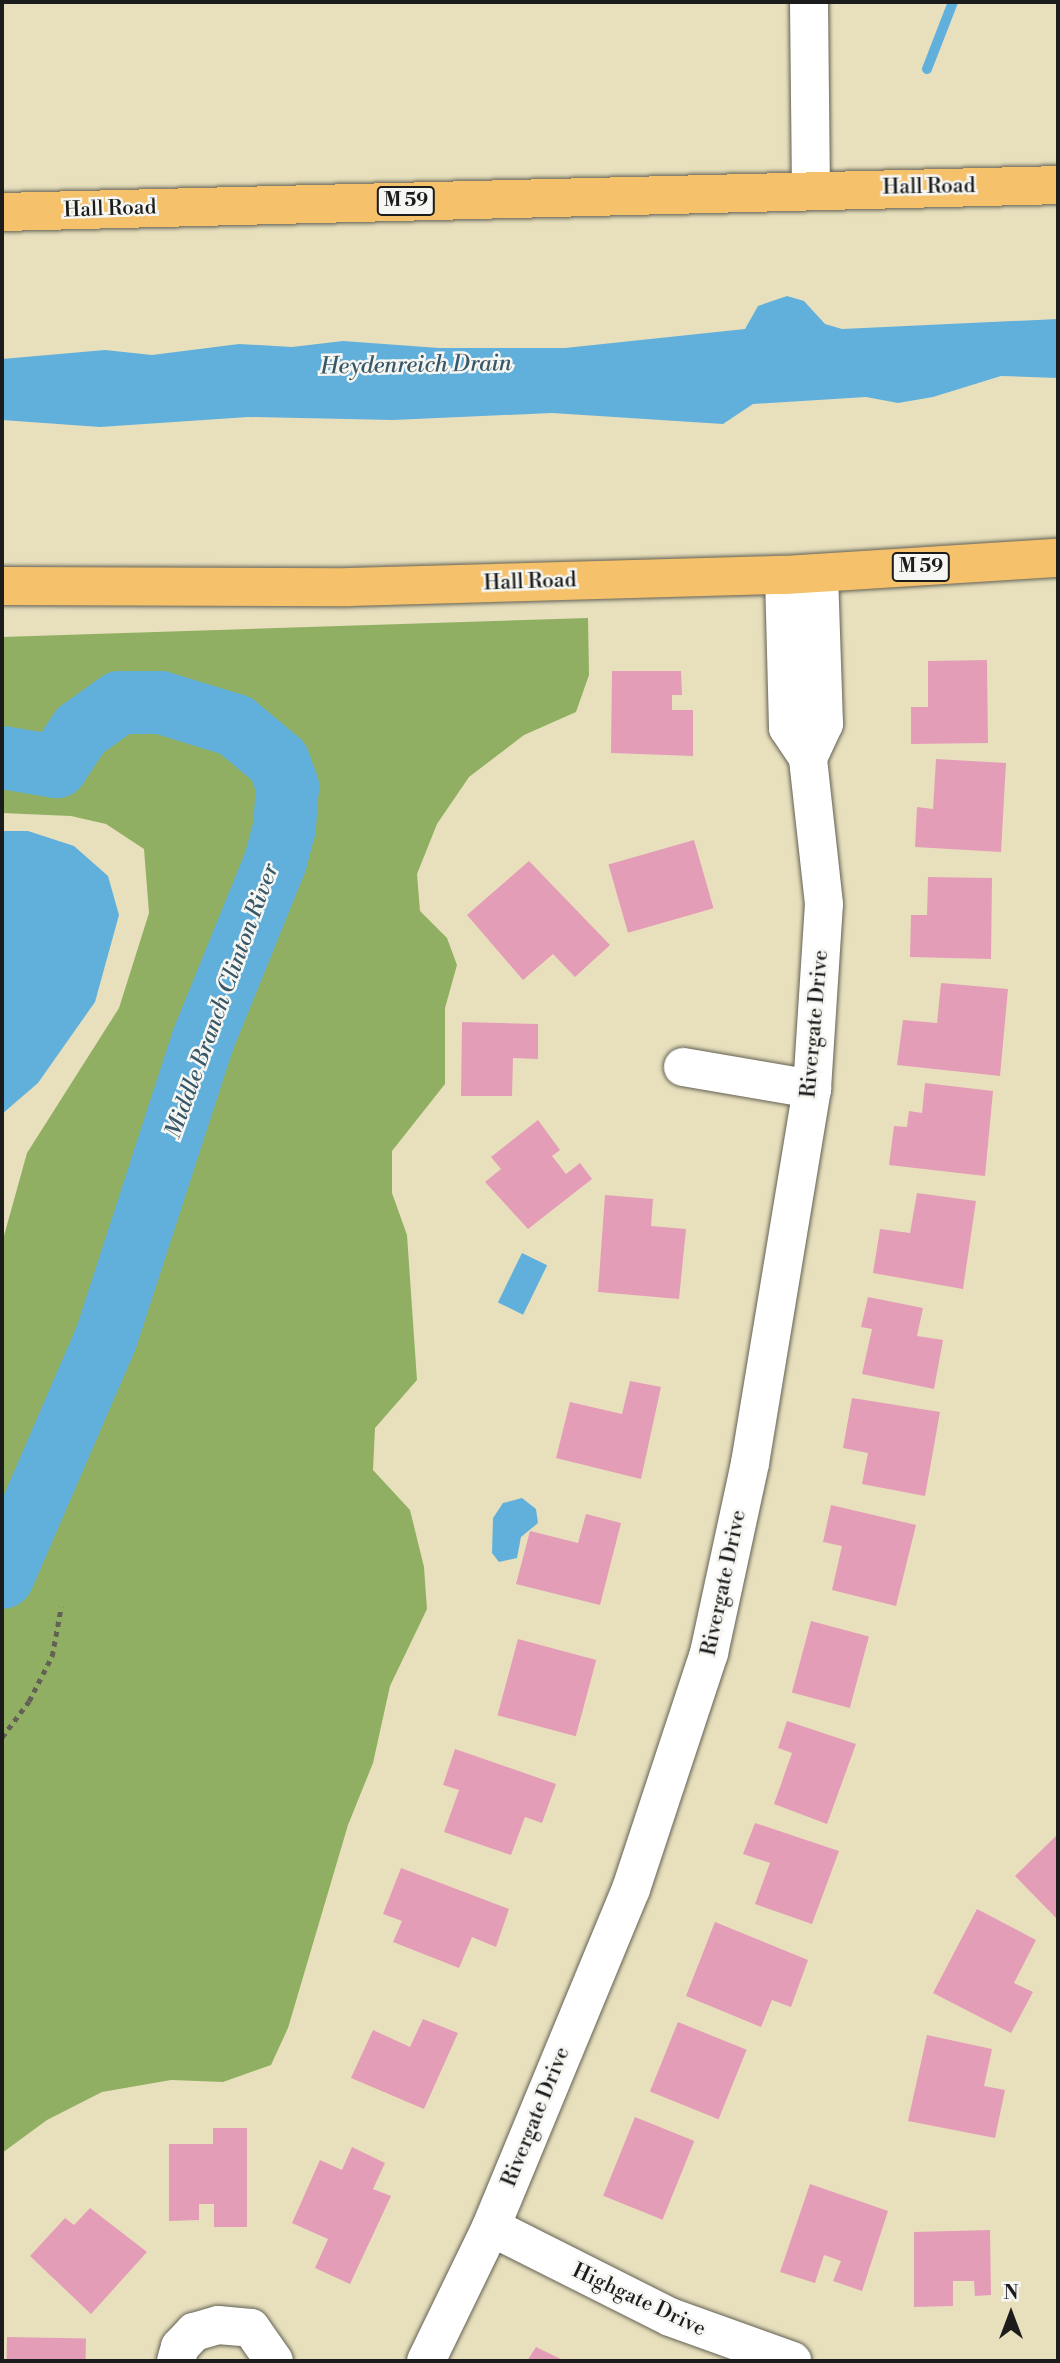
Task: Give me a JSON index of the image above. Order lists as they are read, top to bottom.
{
  "streets": {
    "highway": ["Hall Road", "M 59"],
    "street": ["Rivergate Drive", "Highgate Drive"]
  },
  "crossings": [
    ["Hall Road", "Rivergate Drive"],
    ["Rivergate Drive", "Highgate Drive"]
  ],
  "water": ["Heydenreich Drain", "Middle Branch Clinton River"],
  "north": "top"
}
